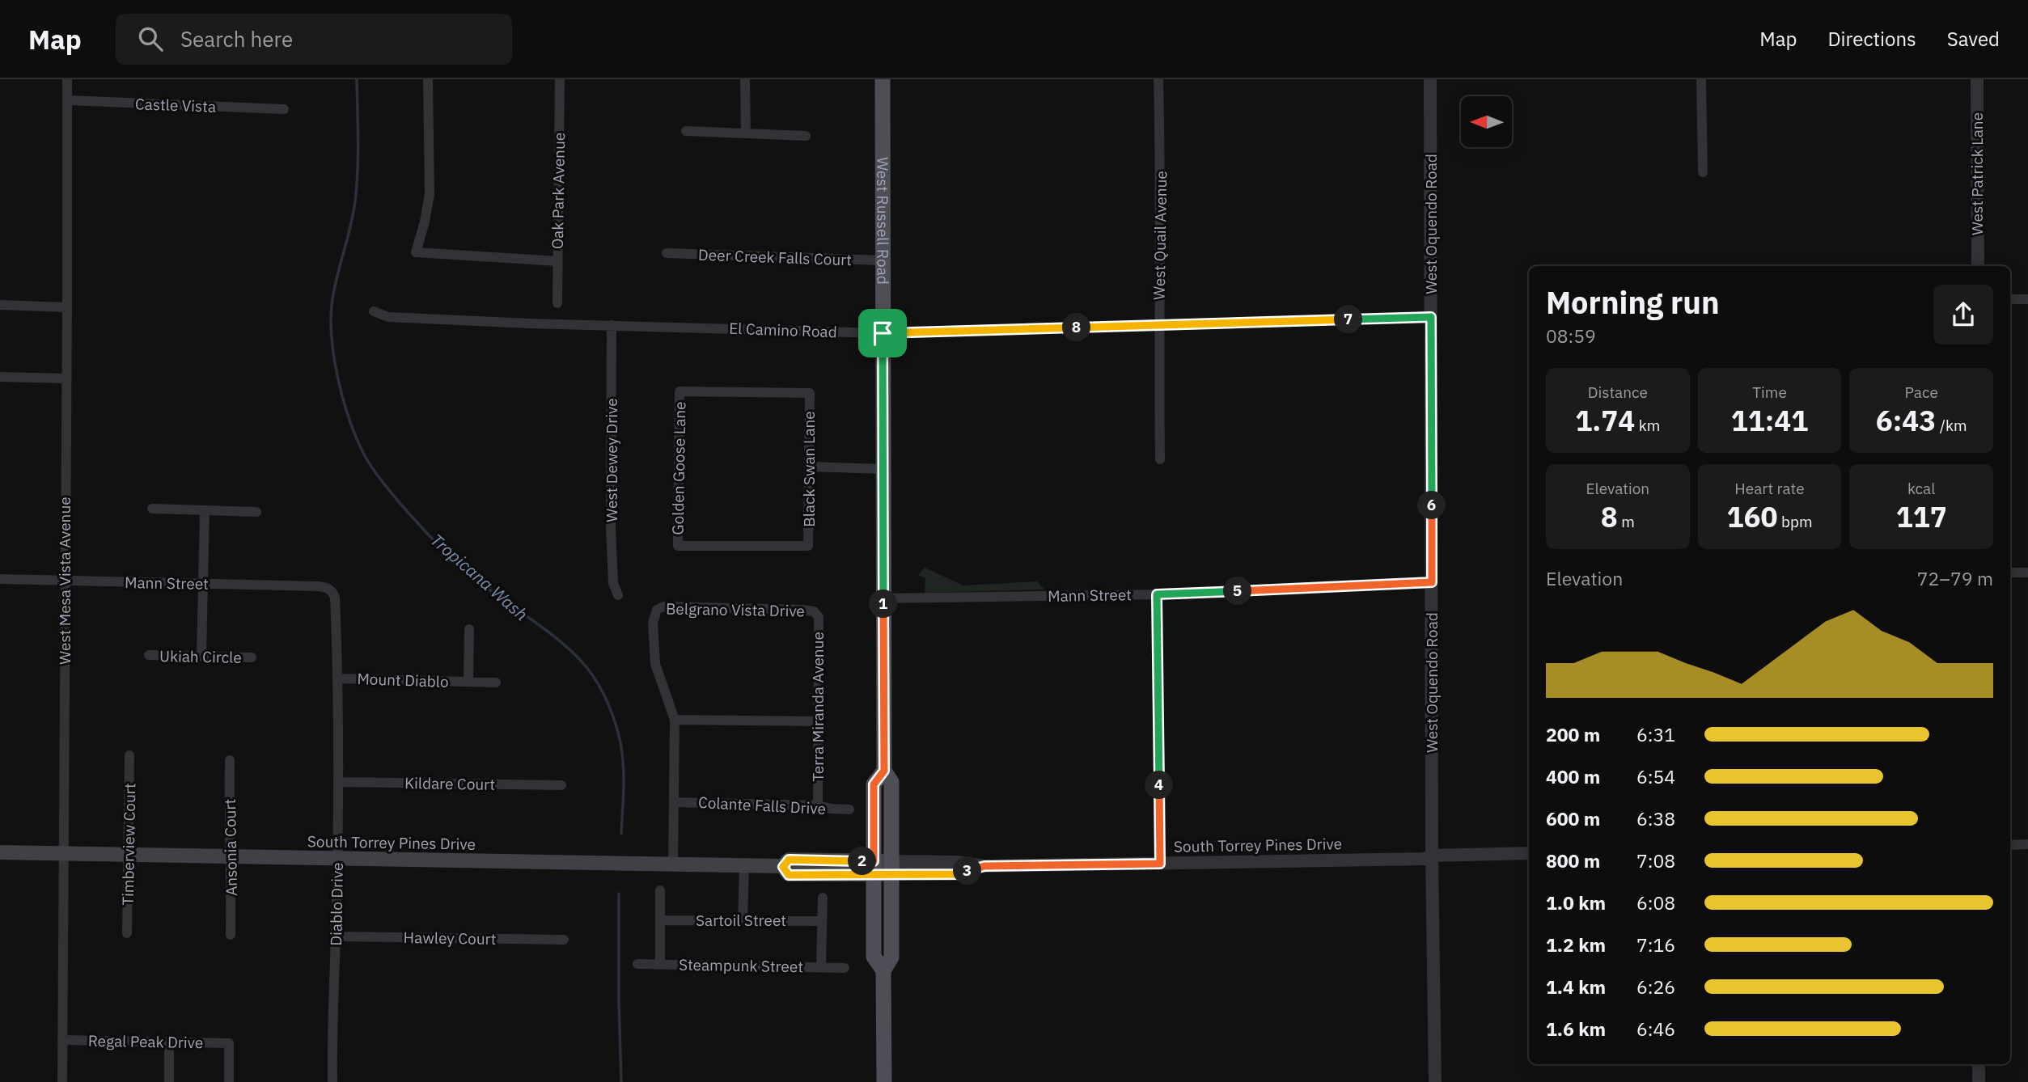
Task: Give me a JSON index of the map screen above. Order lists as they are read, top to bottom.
{
  "streets": {
    "main road": ["West Russell Road", "South Torrey Pines Drive"],
    "street": [
      "Castle Vista",
      "West Patrick Lane",
      "Oak Park Avenue",
      "West Oquendo Road",
      "West Quail Avenue",
      "Deer Creek Falls Court",
      "El Camino Road",
      "West Dewey Drive",
      "Golden Goose Lane",
      "Black Swan Lane",
      "West Mesa Vista Avenue",
      "Mann Street",
      "Belgrano Vista Drive",
      "Ukiah Circle",
      "Mount Diablo",
      "Terra Miranda Avenue",
      "Kildare Court",
      "Colante Falls Drive",
      "Timberview Court",
      "Ansonia Court",
      "Diablo Drive",
      "Sartoil Street",
      "Hawley Court",
      "Steampunk Street",
      "Regal Peak Drive"
    ]
  },
  "crossings": [
    ["Castle Vista", "West Mesa Vista Avenue"],
    ["West Russell Road", "Deer Creek Falls Court"],
    ["West Russell Road", "El Camino Road"],
    ["West Russell Road", "Mann Street"],
    ["West Russell Road", "South Torrey Pines Drive"],
    ["West Oquendo Road", "El Camino Road"],
    ["West Oquendo Road", "Mann Street"],
    ["West Oquendo Road", "South Torrey Pines Drive"],
    ["West Quail Avenue", "El Camino Road"],
    ["El Camino Road", "West Dewey Drive"],
    ["Golden Goose Lane", "Black Swan Lane"],
    ["West Mesa Vista Avenue", "Mann Street"],
    ["West Mesa Vista Avenue", "South Torrey Pines Drive"],
    ["West Mesa Vista Avenue", "Regal Peak Drive"],
    ["Mann Street", "Diablo Drive"],
    ["Belgrano Vista Drive", "Terra Miranda Avenue"],
    ["Mount Diablo", "Diablo Drive"],
    ["Terra Miranda Avenue", "Colante Falls Drive"],
    ["Kildare Court", "Diablo Drive"],
    ["South Torrey Pines Drive", "Timberview Court"],
    ["South Torrey Pines Drive", "Ansonia Court"],
    ["South Torrey Pines Drive", "Diablo Drive"],
    ["Diablo Drive", "Hawley Court"]
  ],
  "water": ["Tropicana Wash"],
  "north": "left",
  "page": {
    "header": "Map",
    "search": "Search here",
    "nav": ["Map", "Directions", "Saved"],
    "heading": ["Morning run", "08:59"],
    "pins": [
      "7",
      "8",
      "6",
      "5",
      "1",
      "4",
      "2",
      "3"
    ],
    "stats": [
      ["Distance", "1.74 km"],
      ["Time", "11:41"],
      ["Pace", "6:43 /km"],
      ["Elevation", "8 m"],
      ["Heart rate", "160 bpm"],
      ["kcal", "117"]
    ],
    "chart": ["Elevation", "72–79 m"],
    "list": [
      {
        "name": "200 m",
        "note": "6:31"
      },
      {
        "name": "400 m",
        "note": "6:54"
      },
      {
        "name": "600 m",
        "note": "6:38"
      },
      {
        "name": "800 m",
        "note": "7:08"
      },
      {
        "name": "1.0 km",
        "note": "6:08"
      },
      {
        "name": "1.2 km",
        "note": "7:16"
      },
      {
        "name": "1.4 km",
        "note": "6:26"
      },
      {
        "name": "1.6 km",
        "note": "6:46"
      }
    ]
  }
}
